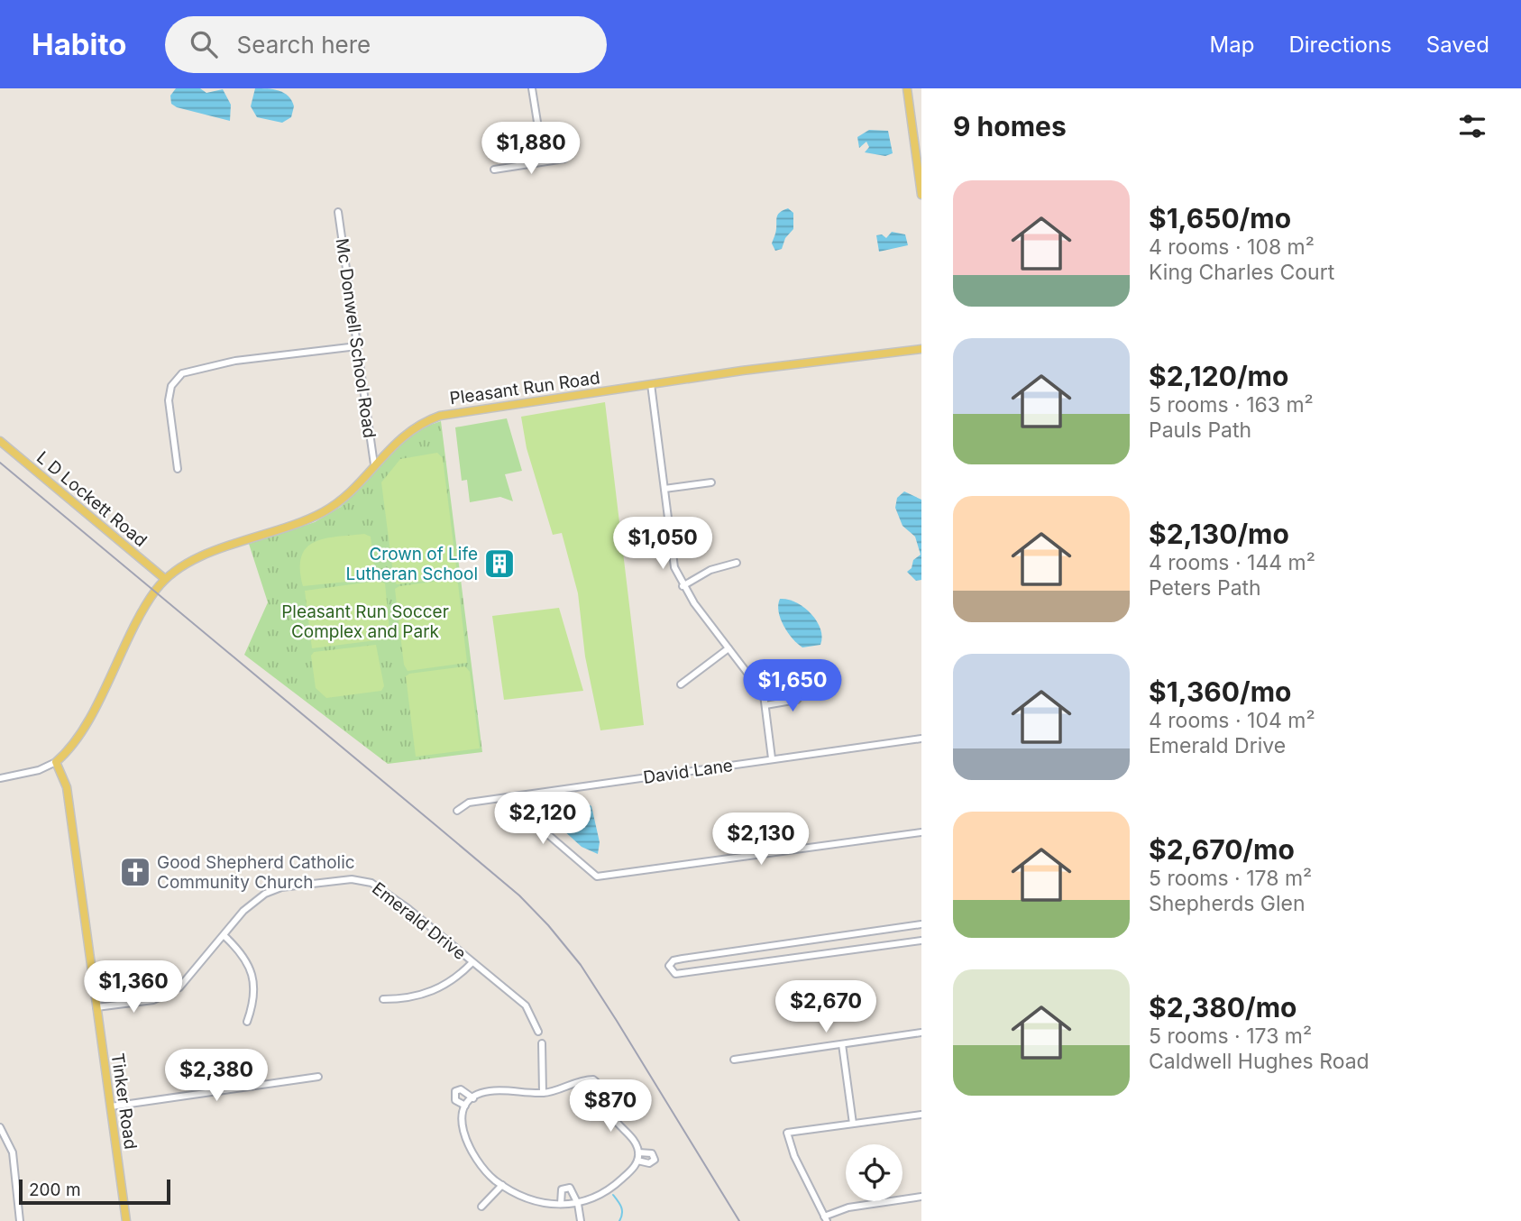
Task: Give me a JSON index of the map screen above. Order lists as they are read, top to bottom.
{
  "streets": {
    "main road": ["Pleasant Run Road", "L D Lockett Road", "Tinker Road"],
    "street": ["Mc Donwell School Road", "David Lane", "Emerald Drive"]
  },
  "crossings": [
    ["Mc Donwell School Road", "Pleasant Run Road"],
    ["Pleasant Run Road", "L D Lockett Road"],
    ["Pleasant Run Road", "Tinker Road"],
    ["Emerald Drive", "Tinker Road"]
  ],
  "parks": ["Pleasant Run Soccer Complex and Park"],
  "places": {
    "building": ["Crown of Life Lutheran School"],
    "church": ["Good Shepherd Catholic Community Church"]
  },
  "scale_bar": "200 m",
  "page": {
    "header": "Habito",
    "search": "Search here",
    "nav": ["Map", "Directions", "Saved"],
    "heading": "9 homes",
    "price": [
      "$1,880",
      "$1,050",
      "$1,650",
      "$2,120",
      "$2,130",
      "$1,360",
      "$2,670",
      "$2,380",
      "$870"
    ],
    "list": [
      {
        "name": "$1,650/mo",
        "note": "4 rooms · 108 m² · King Charles Court"
      },
      {
        "name": "$2,120/mo",
        "note": "5 rooms · 163 m² · Pauls Path"
      },
      {
        "name": "$2,130/mo",
        "note": "4 rooms · 144 m² · Peters Path"
      },
      {
        "name": "$1,360/mo",
        "note": "4 rooms · 104 m² · Emerald Drive"
      },
      {
        "name": "$2,670/mo",
        "note": "5 rooms · 178 m² · Shepherds Glen"
      },
      {
        "name": "$2,380/mo",
        "note": "5 rooms · 173 m² · Caldwell Hughes Road"
      }
    ],
    "scale": "200 m"
  }
}
